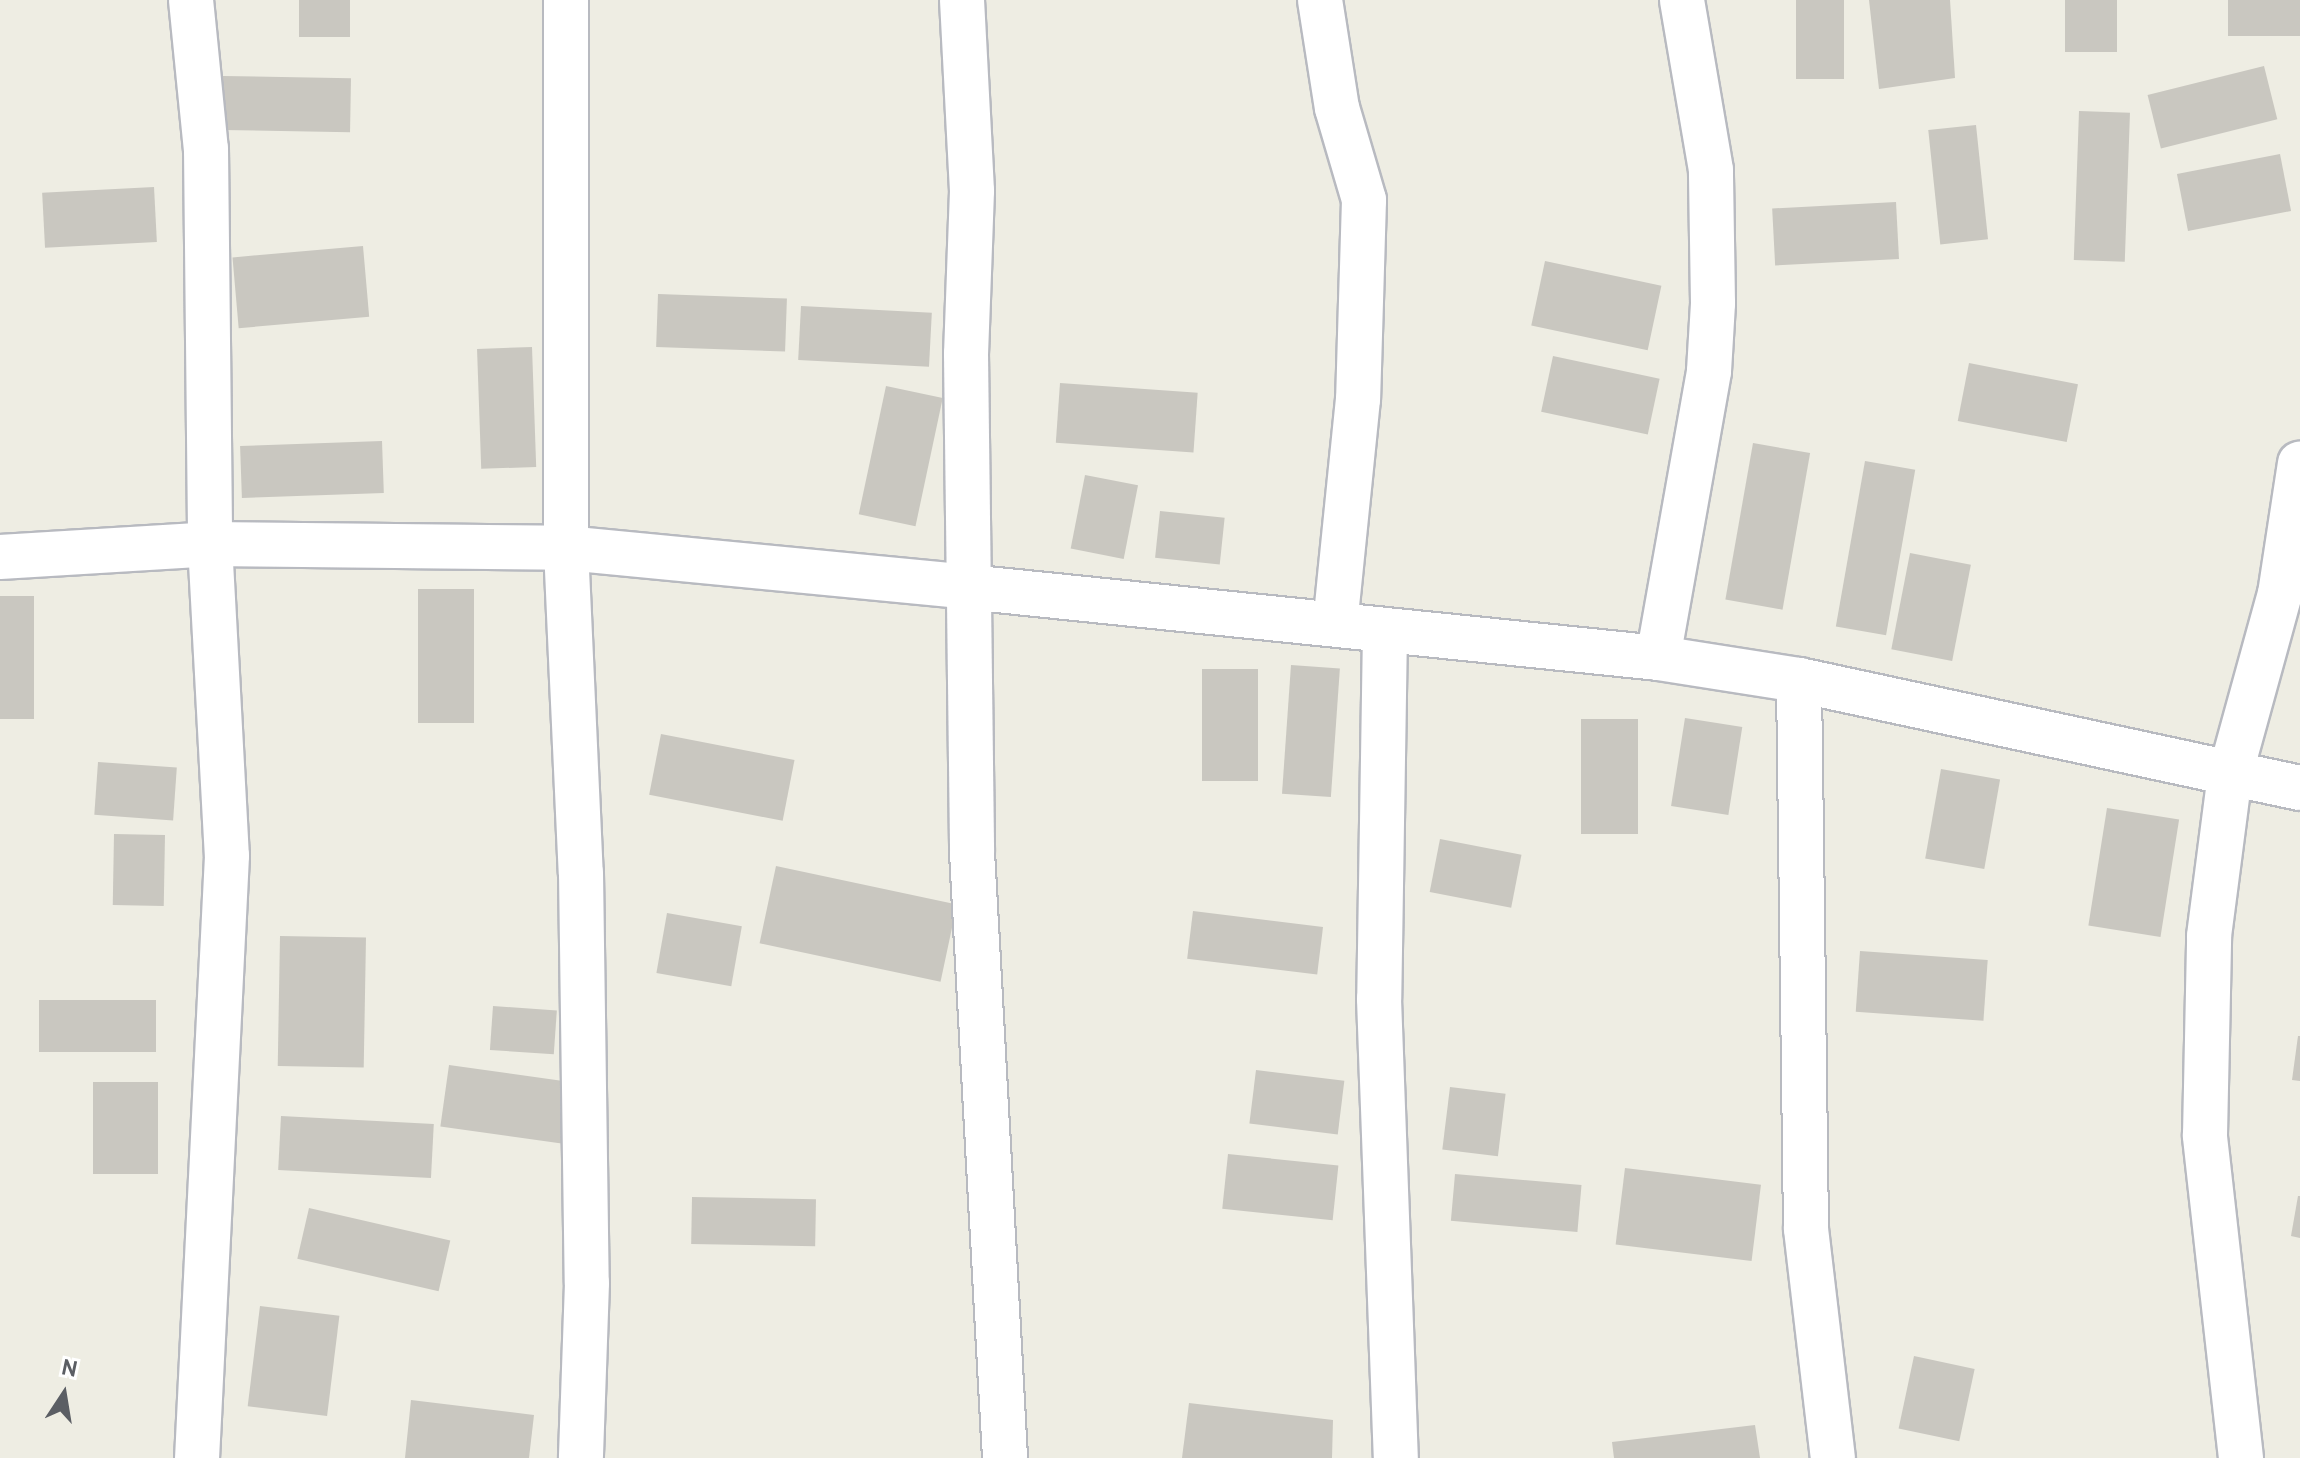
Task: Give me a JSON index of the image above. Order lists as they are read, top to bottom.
{
  "north": "top"
}
